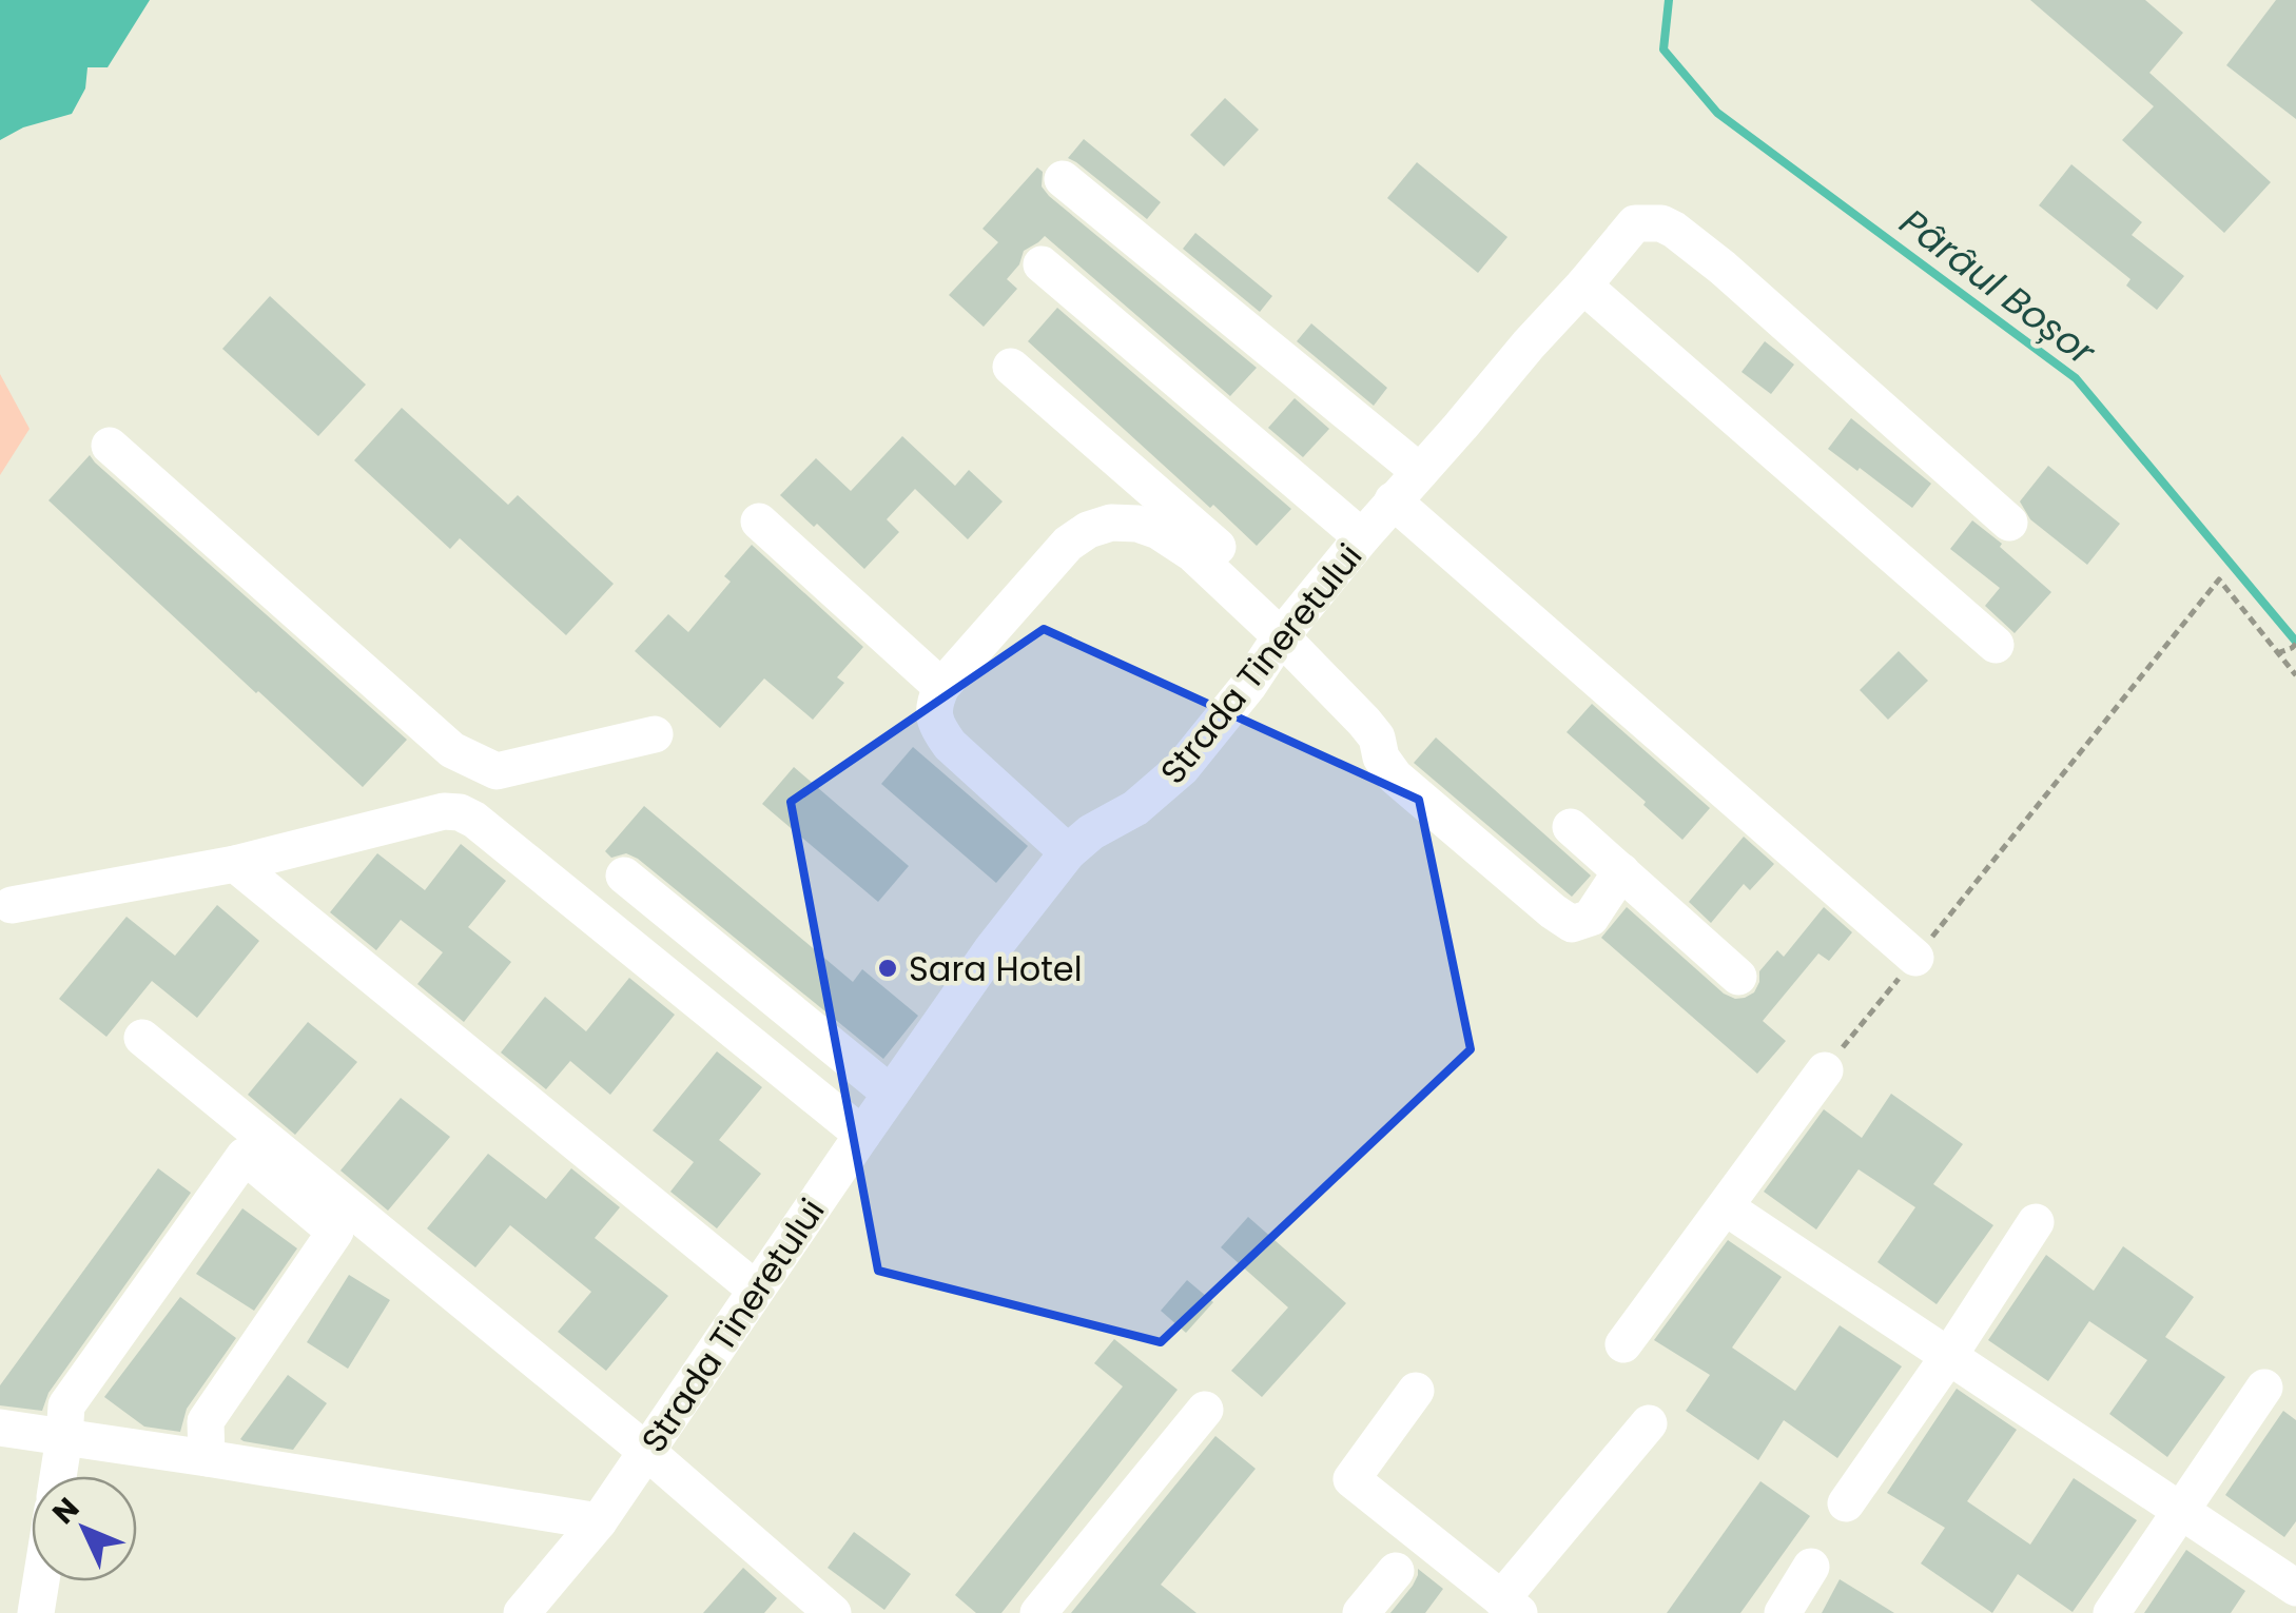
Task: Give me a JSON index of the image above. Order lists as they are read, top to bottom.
{
  "streets": {
    "street": ["Strada Tineretului"]
  },
  "water": ["Pârâul Boșor"],
  "places": ["Sara Hotel"],
  "north": "top left"
}
